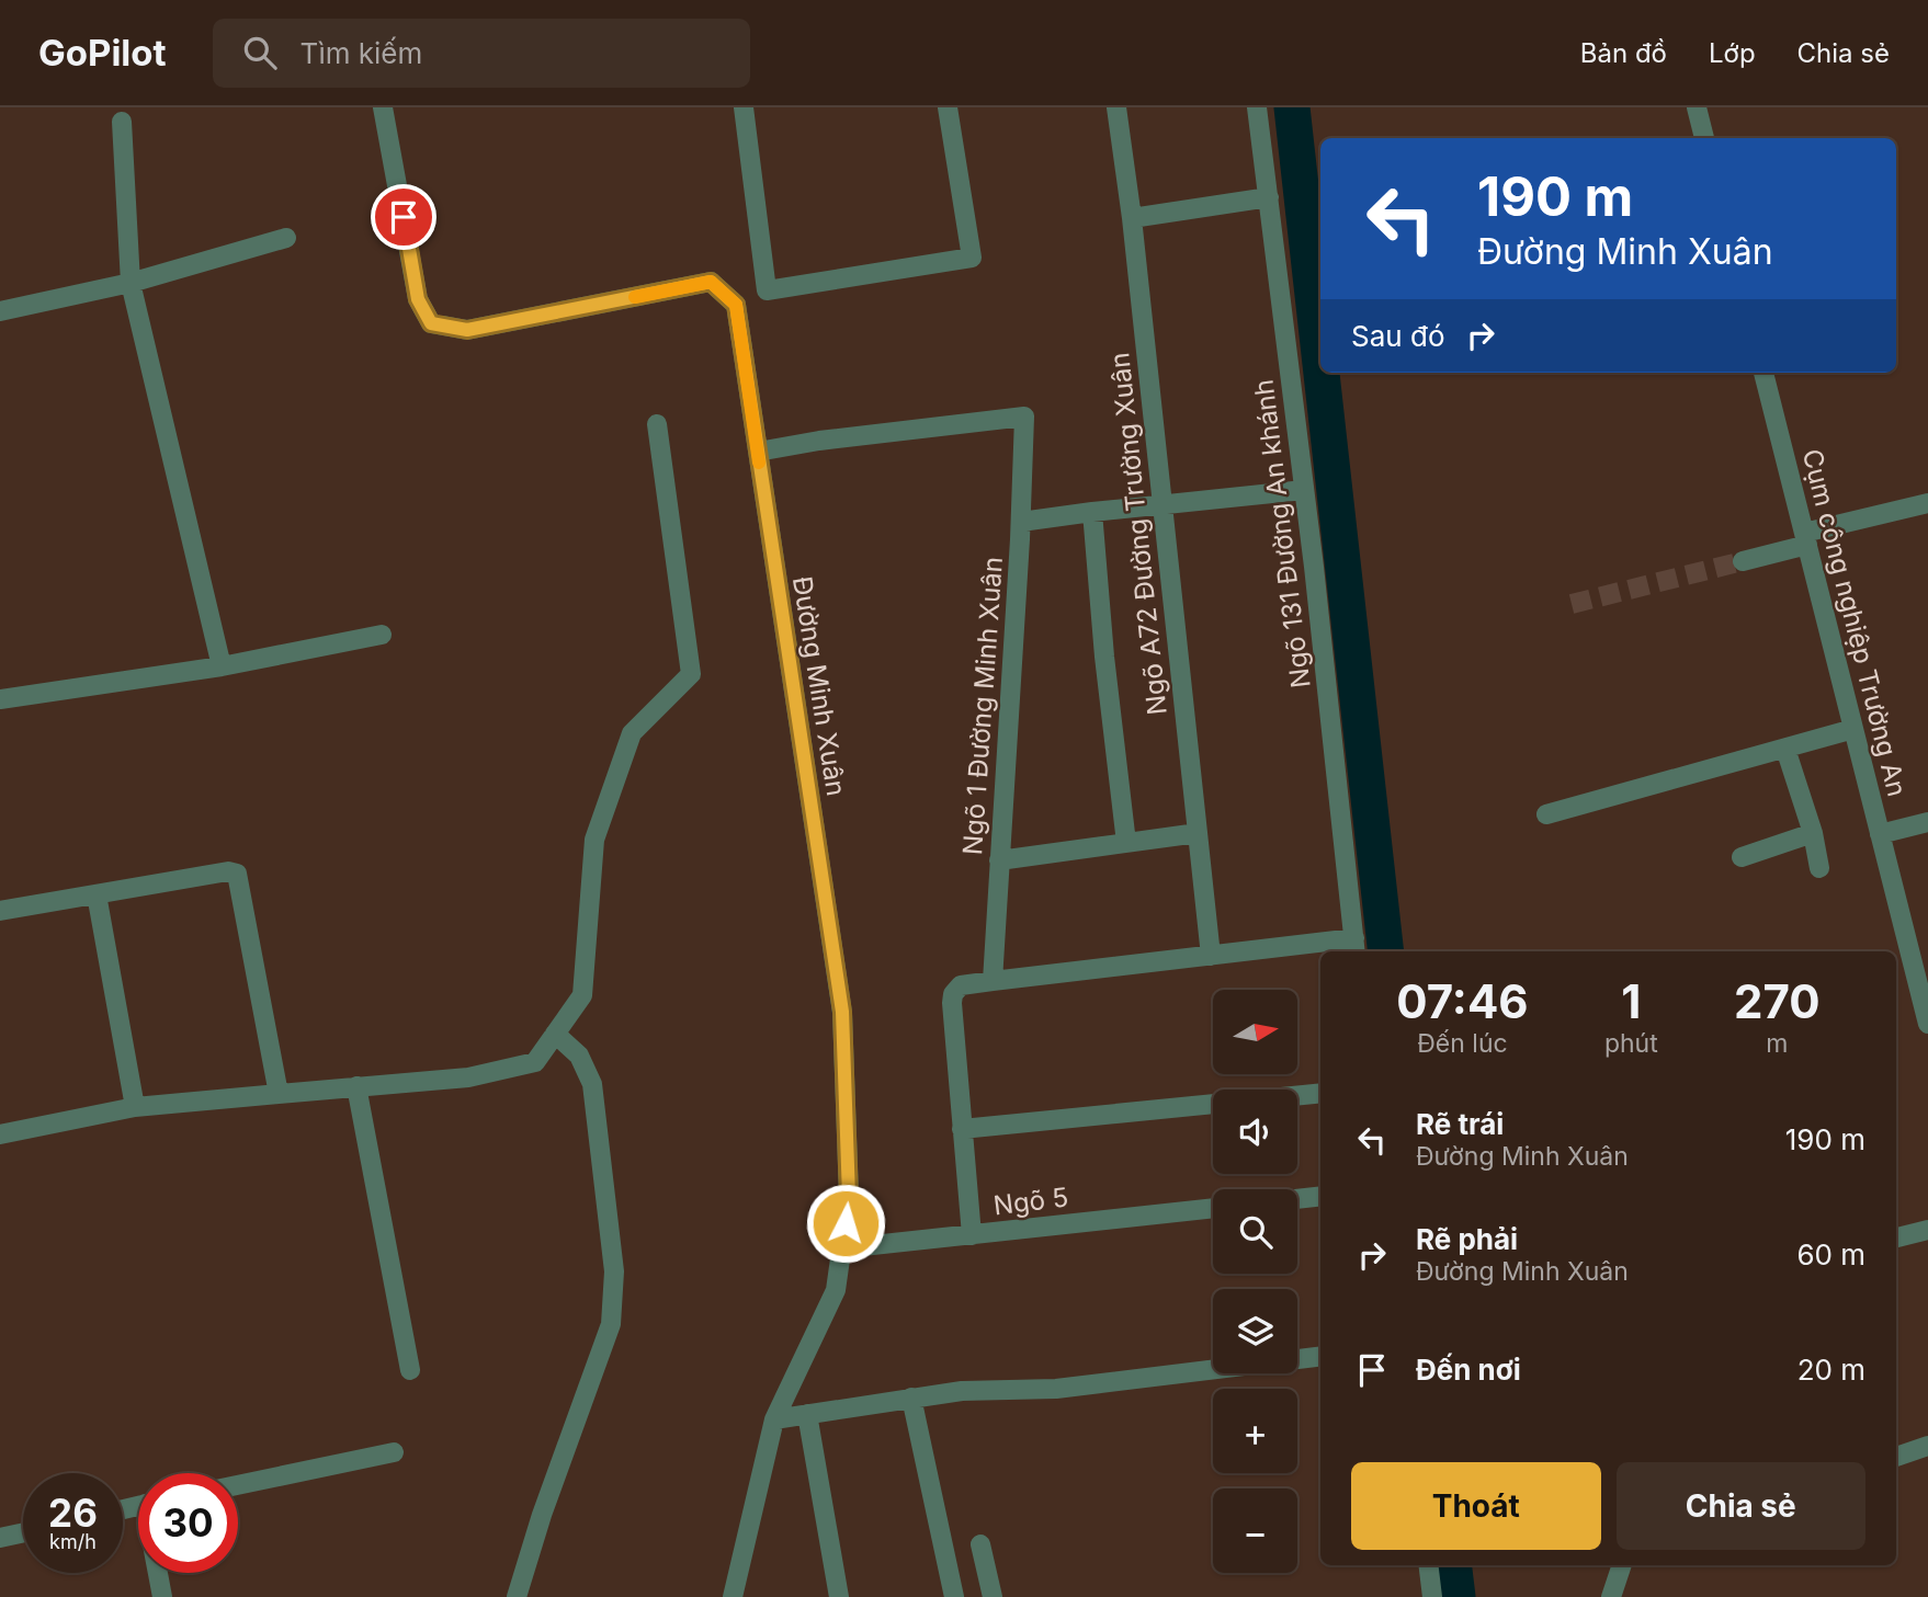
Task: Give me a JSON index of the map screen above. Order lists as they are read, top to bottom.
{
  "streets": {
    "street": [
      "Ngõ A72 Đường Trường Xuân",
      "Ngõ 131 Đường An khánh",
      "Cụm công nghiệp Trường An",
      "Đường Minh Xuân",
      "Ngõ 1 Đường Minh Xuân",
      "Ngõ 5"
    ]
  },
  "crossings": [
    ["Đường Minh Xuân", "Ngõ 1 Đường Minh Xuân"],
    ["Đường Minh Xuân", "Ngõ 5"]
  ],
  "north": "right",
  "page": {
    "header": "GoPilot",
    "search": "Tìm kiếm",
    "nav": ["Bản đồ", "Lớp", "Chia sẻ"],
    "turn": ["190 m", "Đường Minh Xuân"],
    "then": "Sau đó",
    "eta": [
      "07:46",
      "Đến lúc",
      "1",
      "phút",
      "270",
      "m"
    ],
    "map_buttons": ["+", "−"],
    "list": [
      {
        "name": "Rẽ trái",
        "note": "Đường Minh Xuân",
        "value": "190 m"
      },
      {
        "name": "Rẽ phải",
        "note": "Đường Minh Xuân",
        "value": "60 m"
      },
      {
        "name": "Đến nơi",
        "value": "20 m"
      }
    ],
    "buttons": ["Thoát", "Chia sẻ"],
    "speed": "26 km/h",
    "limit": "30"
  }
}
